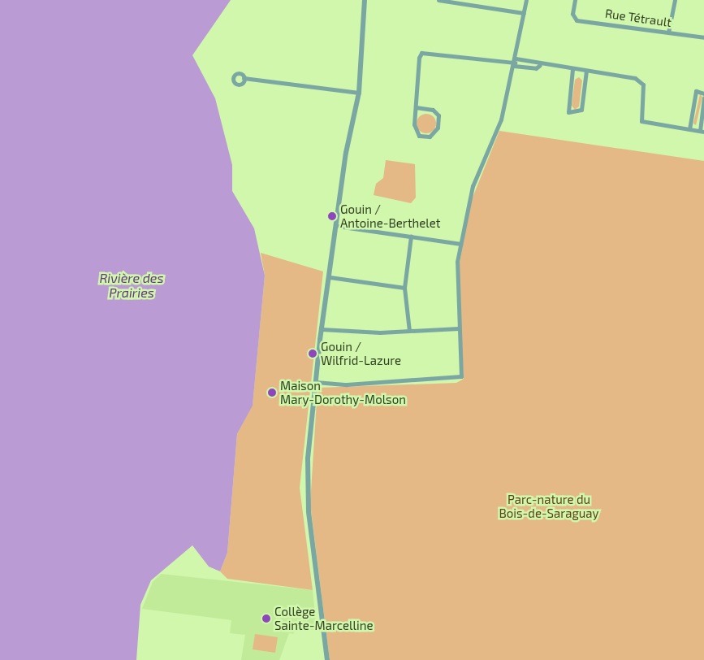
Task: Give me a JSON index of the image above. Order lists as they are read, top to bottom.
{
  "streets": {
    "street": ["Rue Tétrault"]
  },
  "water": ["Rivière des Prairies"],
  "parks": ["Parc-nature du Bois-de-Saraguay"],
  "places": [
    "Gouin / Antoine-Berthelet",
    "Gouin / Wilfrid-Lazure",
    "Maison Mary-Dorothy-Molson",
    "Collège Sainte-Marcelline"
  ]
}
